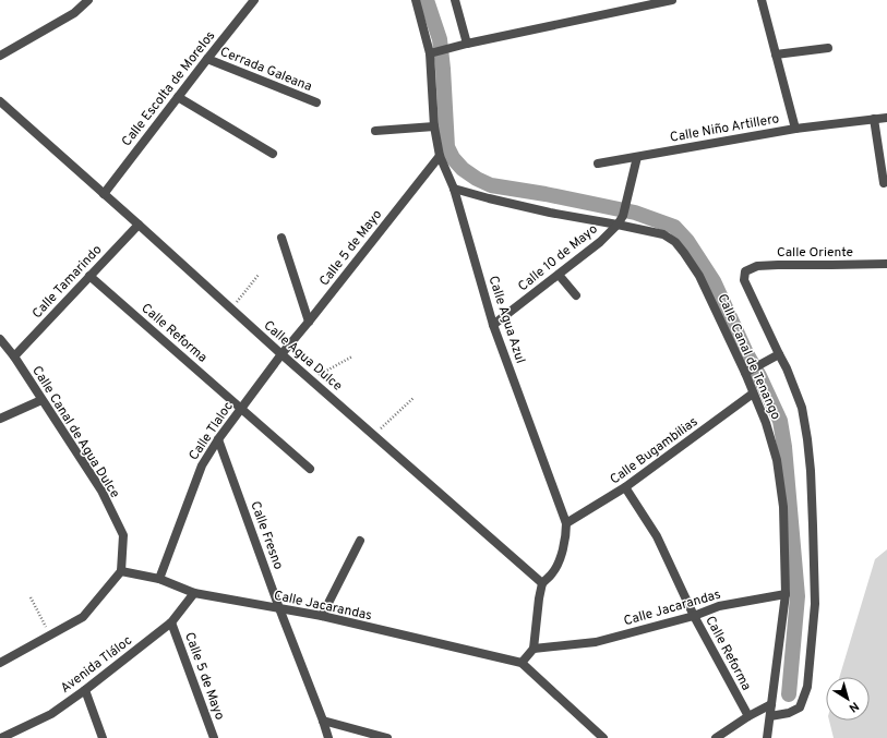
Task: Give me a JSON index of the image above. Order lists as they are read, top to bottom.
{
  "streets": {
    "street": [
      "Cerrada Galeana",
      "Calle Escolta de Morelos",
      "Calle Niño Artillero",
      "Calle 5 de Mayo",
      "Calle Oriente",
      "Calle 10 de Mayo",
      "Calle Tamarindo",
      "Calle Agua Azul",
      "Calle Reforma",
      "Calle Agua Dulce",
      "Calle Canal de Tenango",
      "Calle Tlaloc",
      "Calle Canal de Agua Dulce",
      "Calle Bugambilias",
      "Calle Fresno",
      "Calle Jacarandas",
      "Avenida Tláloc"
    ]
  },
  "crossings": [
    ["Cerrada Galeana", "Calle Escolta de Morelos"],
    ["Calle Escolta de Morelos", "Calle Agua Dulce"],
    ["Calle 5 de Mayo", "Calle Agua Azul"],
    ["Calle 5 de Mayo", "Calle Agua Dulce"],
    ["Calle 5 de Mayo", "Calle Tlaloc"],
    ["Calle 5 de Mayo", "Avenida Tláloc"],
    ["Calle Oriente", "Calle Canal de Tenango"],
    ["Calle 10 de Mayo", "Calle Agua Azul"],
    ["Calle 10 de Mayo", "Calle Canal de Tenango"],
    ["Calle Tamarindo", "Calle Reforma"],
    ["Calle Tamarindo", "Calle Agua Dulce"],
    ["Calle Tamarindo", "Calle Canal de Agua Dulce"],
    ["Calle Agua Azul", "Calle Agua Dulce"],
    ["Calle Agua Azul", "Calle Canal de Tenango"],
    ["Calle Agua Azul", "Calle Bugambilias"],
    ["Calle Reforma", "Calle Tlaloc"],
    ["Calle Reforma", "Calle Bugambilias"],
    ["Calle Reforma", "Calle Jacarandas"],
    ["Calle Agua Dulce", "Calle Tlaloc"],
    ["Calle Canal de Tenango", "Calle Bugambilias"],
    ["Calle Canal de Tenango", "Calle Jacarandas"],
    ["Calle Tlaloc", "Calle Fresno"],
    ["Calle Tlaloc", "Calle Jacarandas"],
    ["Calle Canal de Agua Dulce", "Calle Jacarandas"],
    ["Calle Fresno", "Calle Jacarandas"],
    ["Calle Jacarandas", "Avenida Tláloc"]
  ],
  "north": "bottom right"
}
